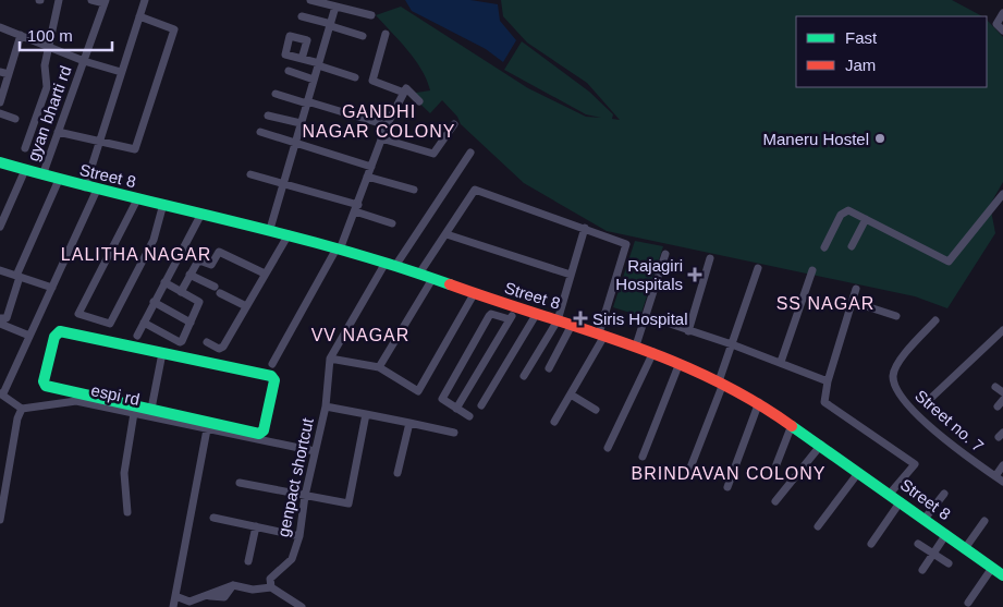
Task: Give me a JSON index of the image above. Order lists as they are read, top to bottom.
{
  "streets": {
    "street": [
      "gyan bharti rd",
      "Street 8",
      "espi rd",
      "Street no. 7",
      "genpact shortcut"
    ]
  },
  "crossings": [
    ["gyan bharti rd", "Street 8"]
  ],
  "districts": [
    "GANDHI NAGAR COLONY",
    "LALITHA NAGAR",
    "SS NAGAR",
    "VV NAGAR",
    "BRINDAVAN COLONY"
  ],
  "places": {
    "other": ["Maneru Hostel"],
    "health": ["Rajagiri Hospitals", "Siris Hospital"]
  },
  "legend": ["Fast", "Jam"],
  "scale_bar": "100 m"
}
